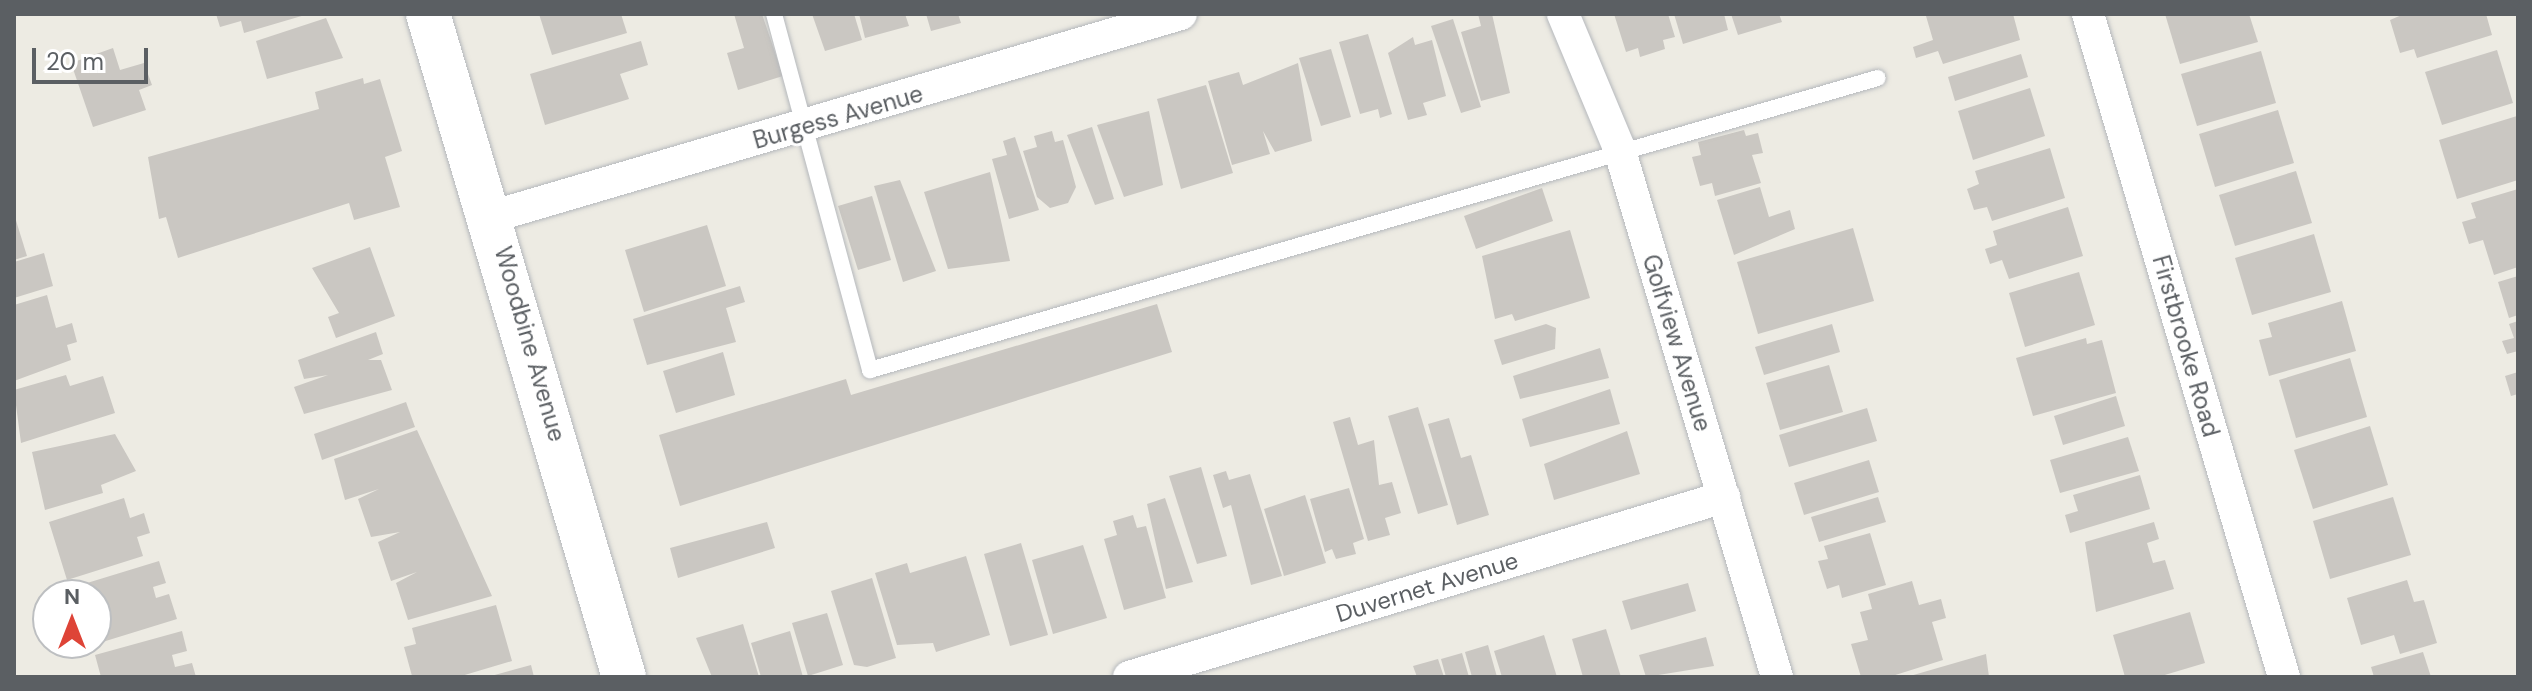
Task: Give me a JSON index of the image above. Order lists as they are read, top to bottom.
{
  "streets": {
    "main road": ["Woodbine Avenue"],
    "street": [
      "Burgess Avenue",
      "Golfview Avenue",
      "Firstbrooke Road",
      "Duvernet Avenue"
    ]
  },
  "crossings": [
    ["Burgess Avenue", "Woodbine Avenue"],
    ["Golfview Avenue", "Duvernet Avenue"]
  ],
  "scale_bar": "20 m",
  "north": "top"
}
